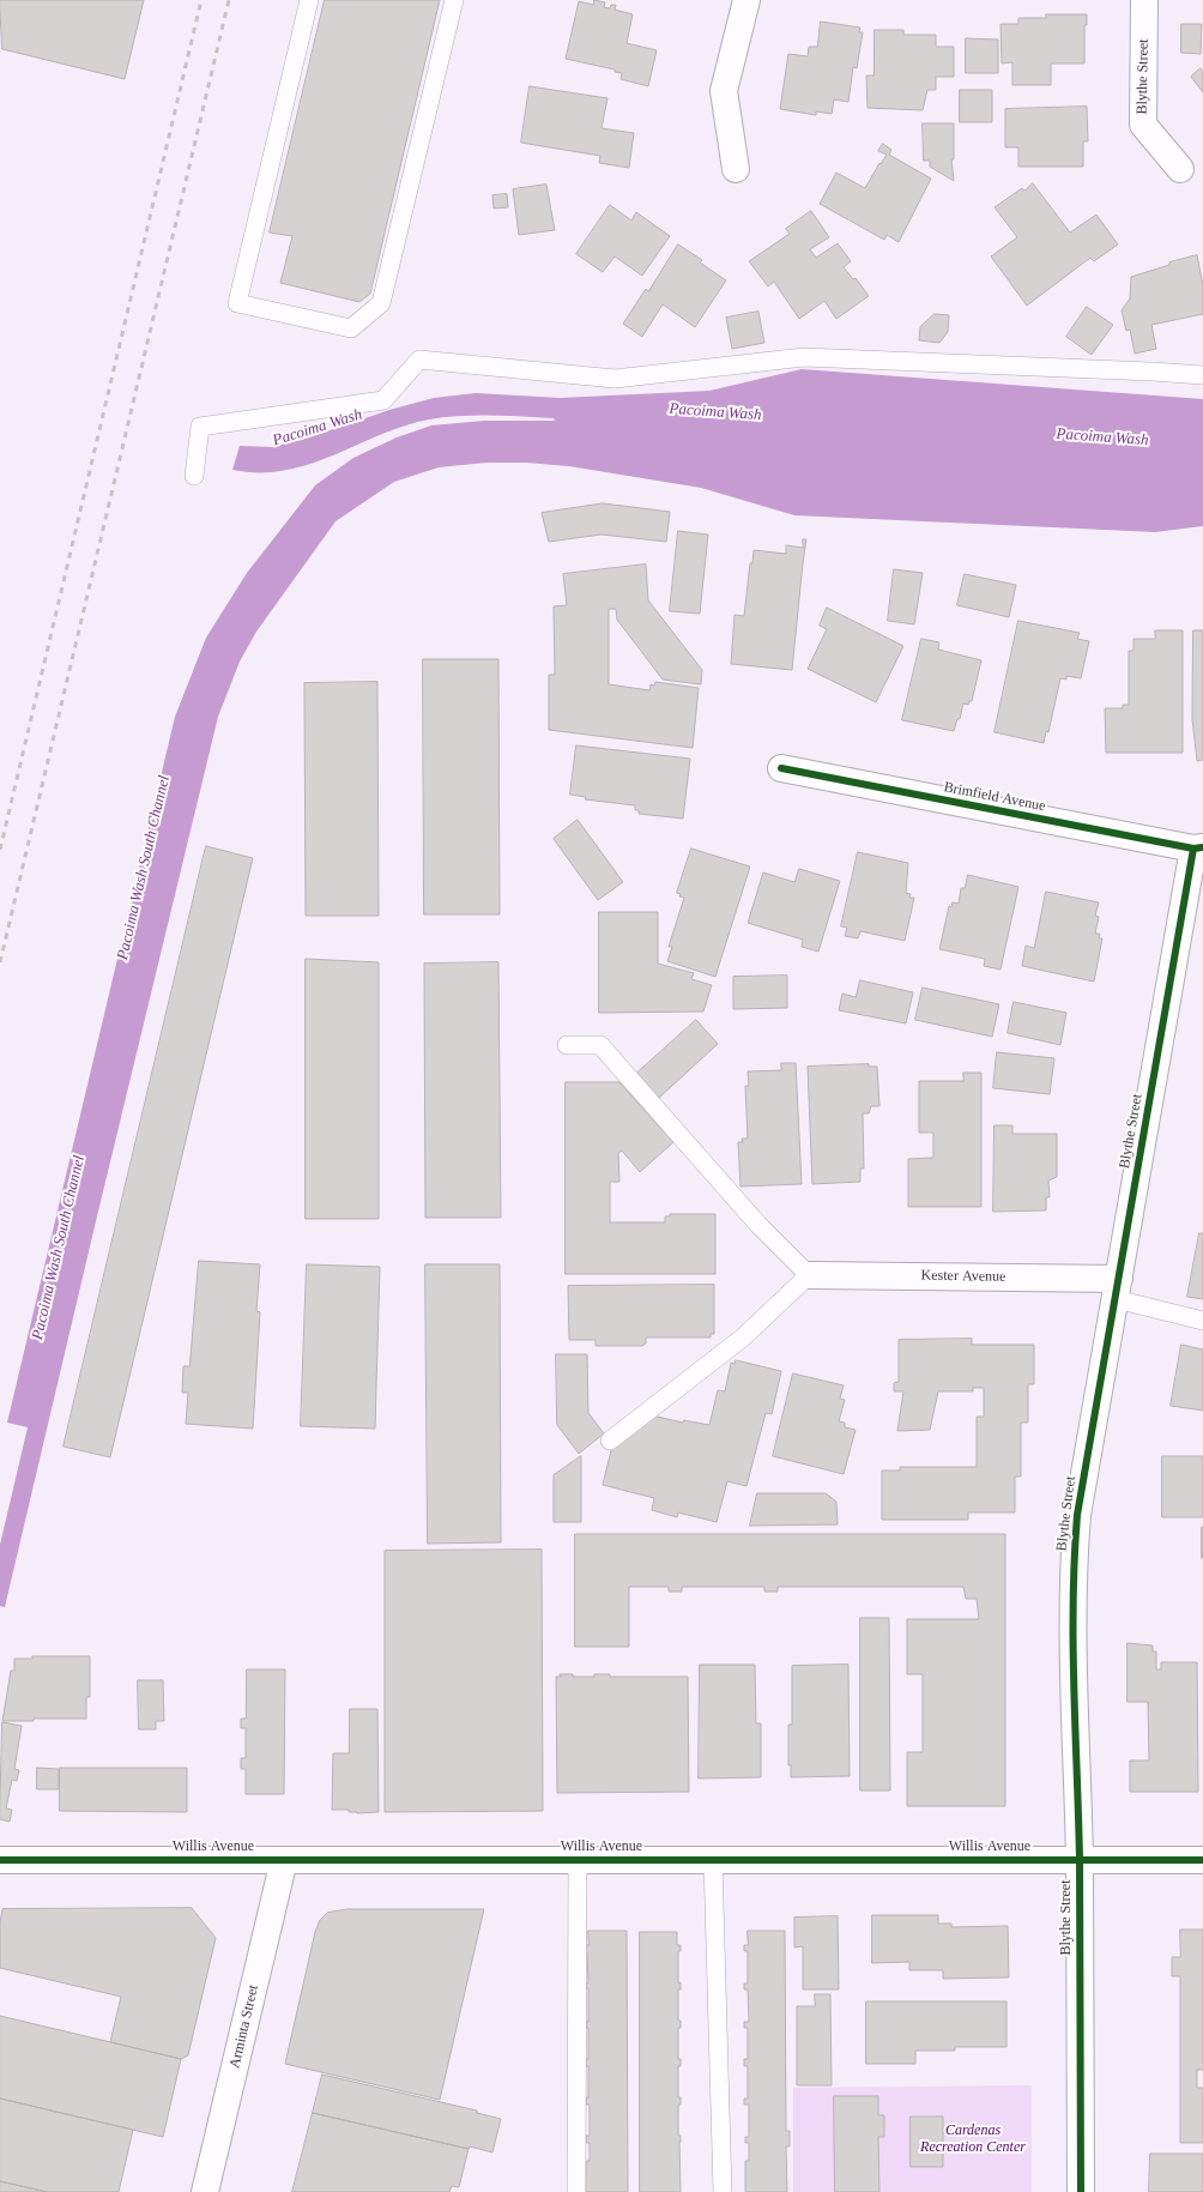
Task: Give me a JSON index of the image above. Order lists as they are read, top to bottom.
{
  "streets": {
    "street": [
      "Blythe Street",
      "Brimfield Avenue",
      "Kester Avenue",
      "Willis Avenue",
      "Arminta Street"
    ]
  },
  "crossings": [
    ["Blythe Street", "Brimfield Avenue"],
    ["Blythe Street", "Kester Avenue"],
    ["Blythe Street", "Willis Avenue"],
    ["Willis Avenue", "Arminta Street"]
  ],
  "water": ["Pacoima Wash", "Pacoima Wash South Channel"],
  "parks": ["Cardenas Recreation Center"]
}
